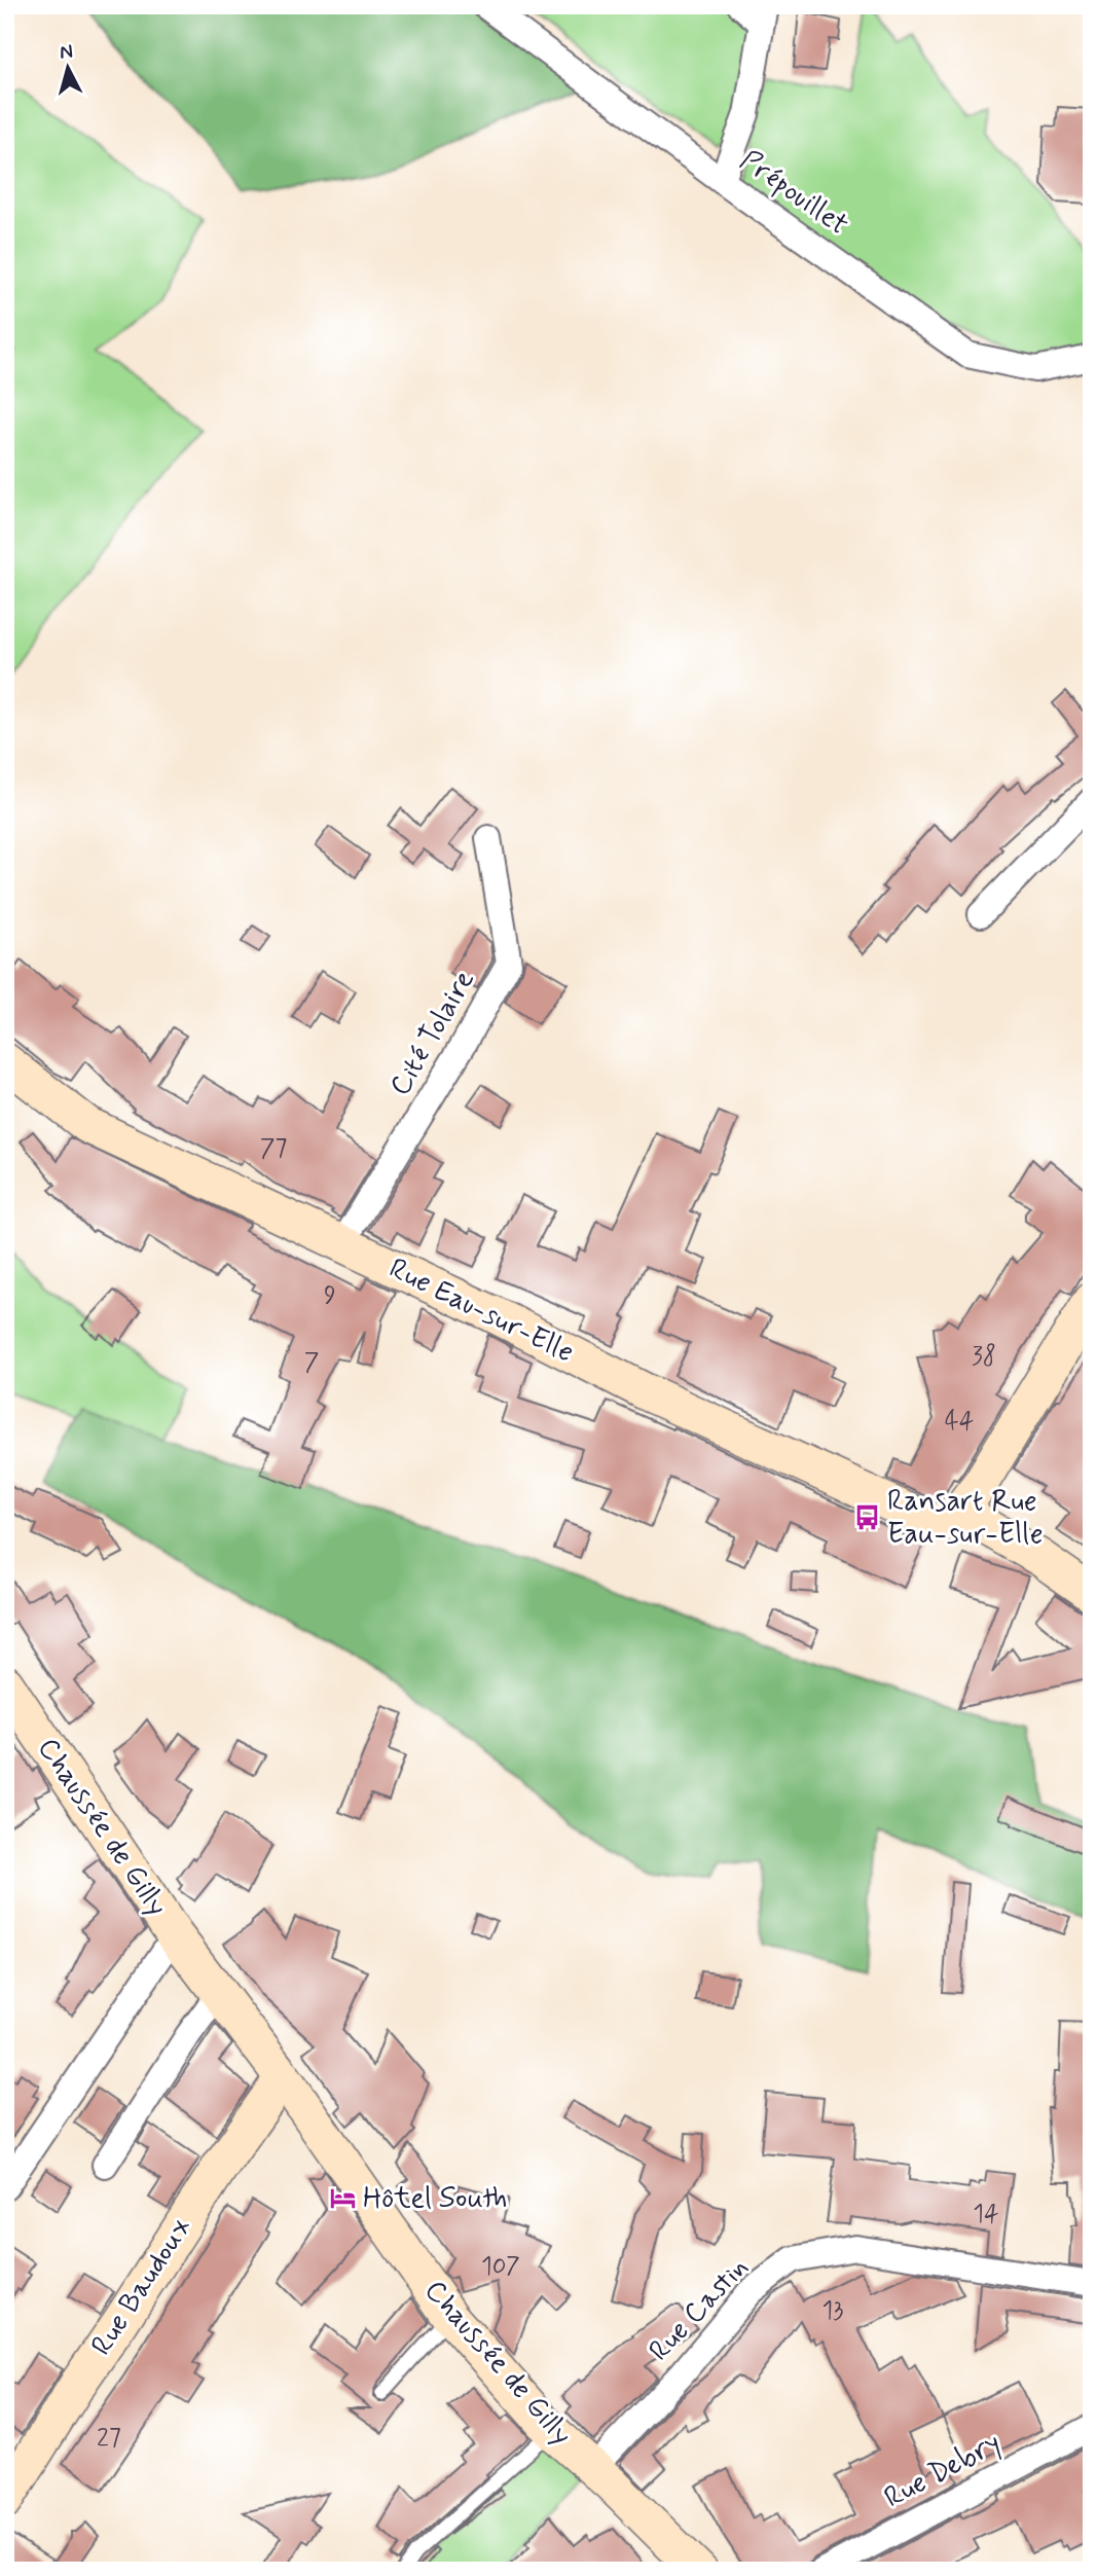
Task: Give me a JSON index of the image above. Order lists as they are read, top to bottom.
{
  "streets": {
    "street": [
      "Prépouillet",
      "Cité Tolaire",
      "Rue Eau-sur-Elle",
      "Chaussée de Gilly",
      "Rue Baudoux",
      "Rue Castin",
      "Rue Debry"
    ]
  },
  "crossings": [
    ["Cité Tolaire", "Rue Eau-sur-Elle"],
    ["Chaussée de Gilly", "Rue Baudoux"],
    ["Chaussée de Gilly", "Rue Castin"]
  ],
  "places": {
    "bus stop": ["Ransart Rue Eau-sur-Elle"],
    "hotel": ["Hôtel South"]
  },
  "house_numbers": [
    "77",
    "9",
    "38",
    "7",
    "44",
    "14",
    "107",
    "13",
    "27"
  ],
  "north": "top"
}
